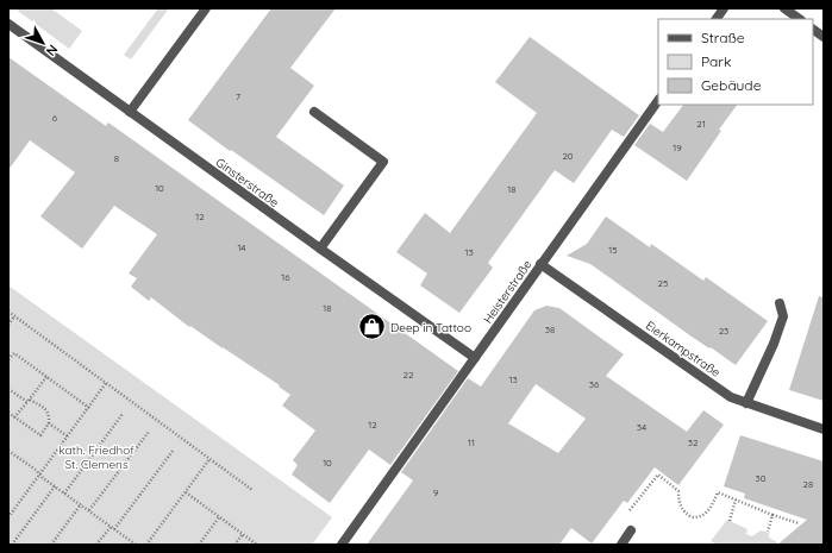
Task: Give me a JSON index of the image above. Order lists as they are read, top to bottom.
{
  "streets": {
    "street": ["Ginsterstraße", "Heisterstraße", "Eierkampstraße"]
  },
  "crossings": [
    ["Ginsterstraße", "Heisterstraße"],
    ["Heisterstraße", "Eierkampstraße"]
  ],
  "parks": ["kath. Friedhof St. Clemens"],
  "places": {
    "shop": ["Deep in Tattoo"]
  },
  "house_numbers": [
    "7",
    "6",
    "21",
    "19",
    "20",
    "8",
    "10",
    "18",
    "12",
    "14",
    "15",
    "13",
    "16",
    "25",
    "18",
    "38",
    "23",
    "22",
    "13",
    "36",
    "12",
    "34",
    "11",
    "32",
    "10",
    "30",
    "28",
    "9"
  ],
  "legend": ["Straße", "Park", "Gebäude"],
  "north": "bottom right"
}
